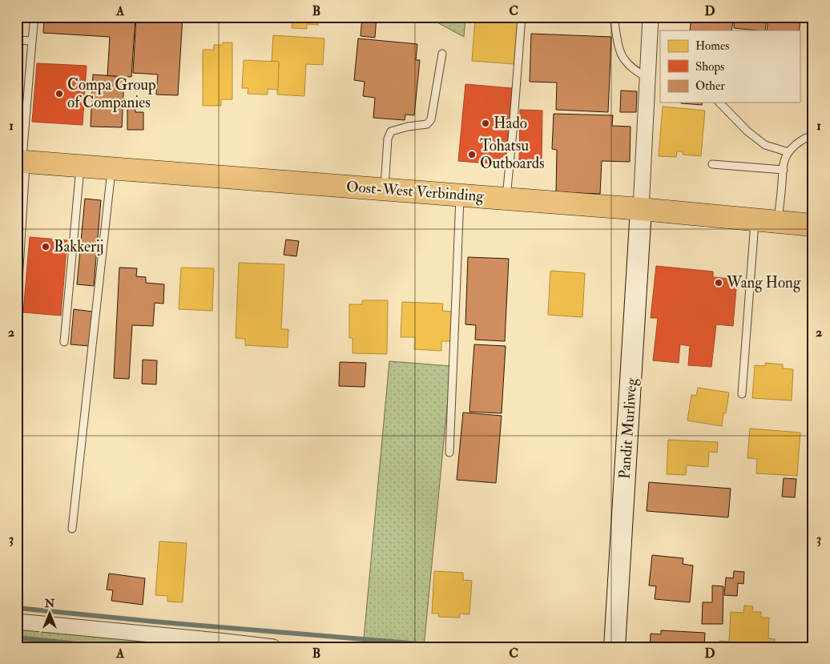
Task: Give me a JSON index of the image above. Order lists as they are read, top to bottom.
{
  "streets": {
    "main road": ["Oost-West Verbinding"],
    "street": ["Pandit Murliweg"]
  },
  "crossings": [
    ["Oost-West Verbinding", "Pandit Murliweg"]
  ],
  "places": [
    "Compa Group of Companies",
    "Hado",
    "Tohatsu Outboards",
    "Bakkerij",
    "Wang Hong"
  ],
  "legend": ["Homes", "Shops", "Other"],
  "north": "top",
  "grid": {
    "columns": [
      "A",
      "B",
      "C",
      "D"
    ],
    "rows": ["1", "2", "3"]
  }
}
